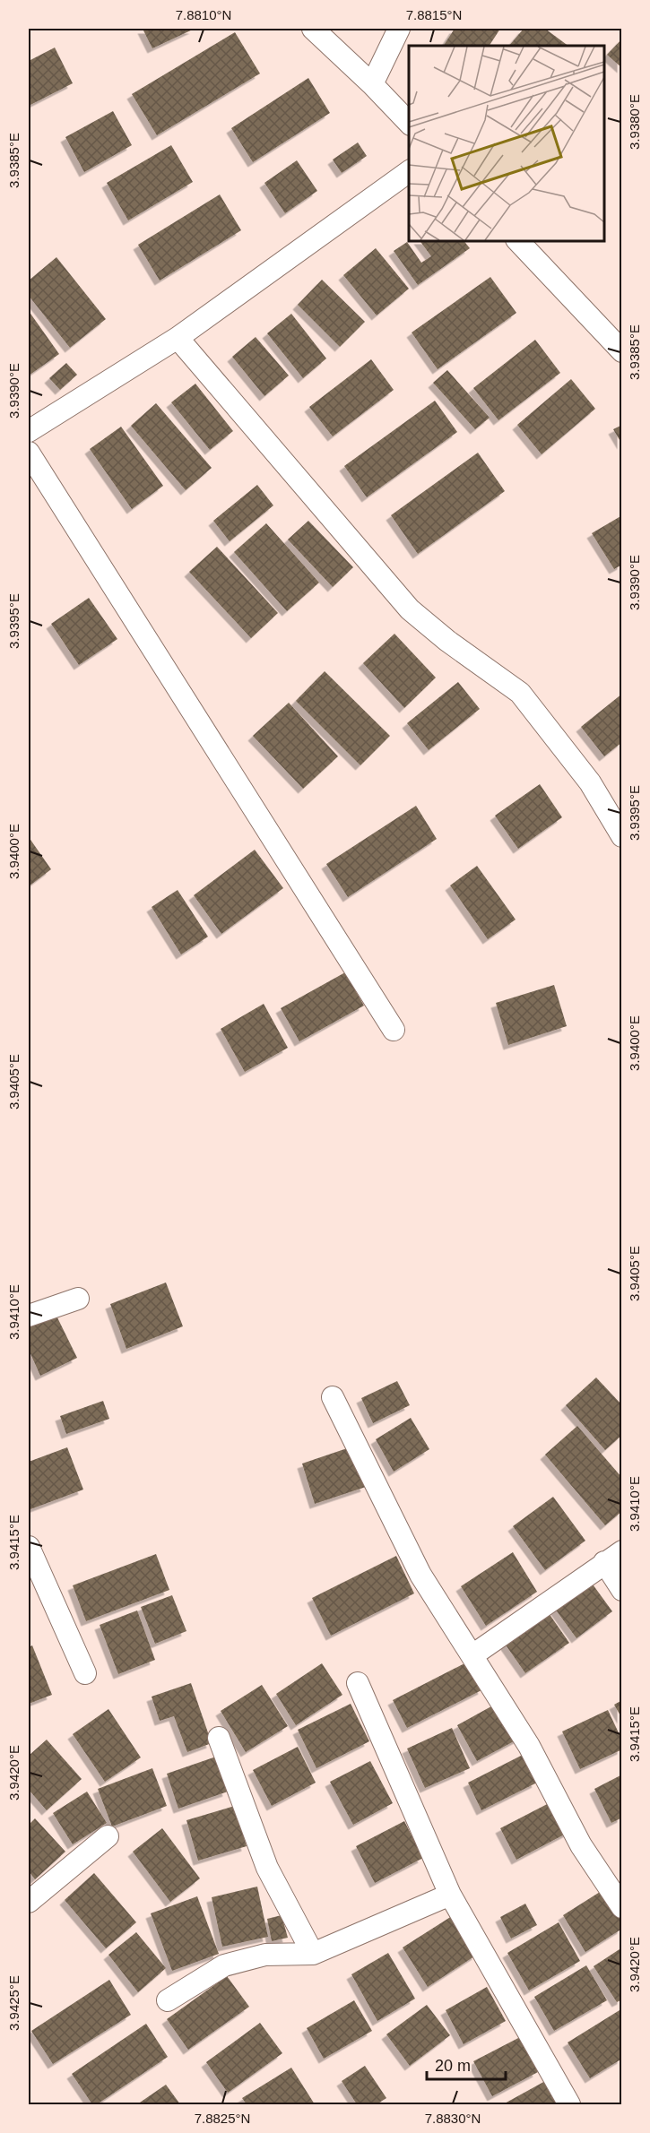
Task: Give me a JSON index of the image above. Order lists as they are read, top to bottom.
{
  "scale_bar": "20 m",
  "coordinates": [
    "7.8810°N",
    "7.8815°N",
    "3.9380°E",
    "3.9385°E",
    "3.9390°E",
    "3.9395°E",
    "3.9400°E",
    "3.9405°E",
    "3.9410°E",
    "3.9415°E",
    "3.9420°E",
    "3.9425°E",
    "7.8825°N",
    "7.8830°N"
  ]
}
